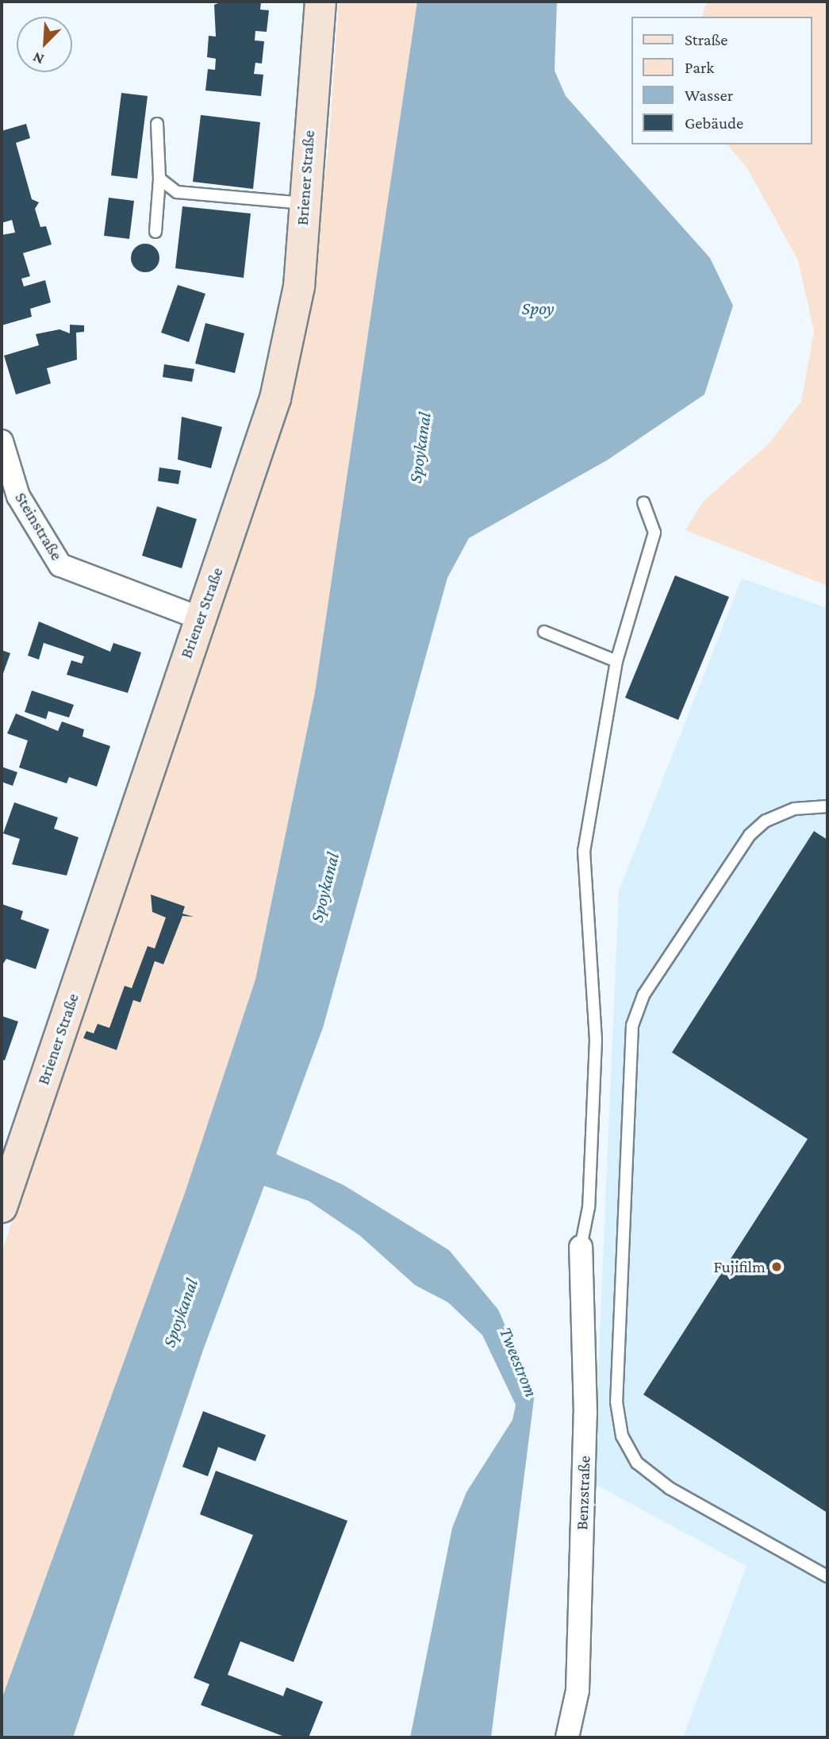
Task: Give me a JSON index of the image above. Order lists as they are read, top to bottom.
{
  "streets": {
    "street": ["Briener Straße", "Steinstraße", "Benzstraße"]
  },
  "crossings": [
    ["Briener Straße", "Steinstraße"]
  ],
  "water": ["Spoy", "Spoykanal", "Tweestrom"],
  "places": ["Fujifilm"],
  "legend": [
    "Straße",
    "Park",
    "Wasser",
    "Gebäude"
  ],
  "north": "bottom left"
}
